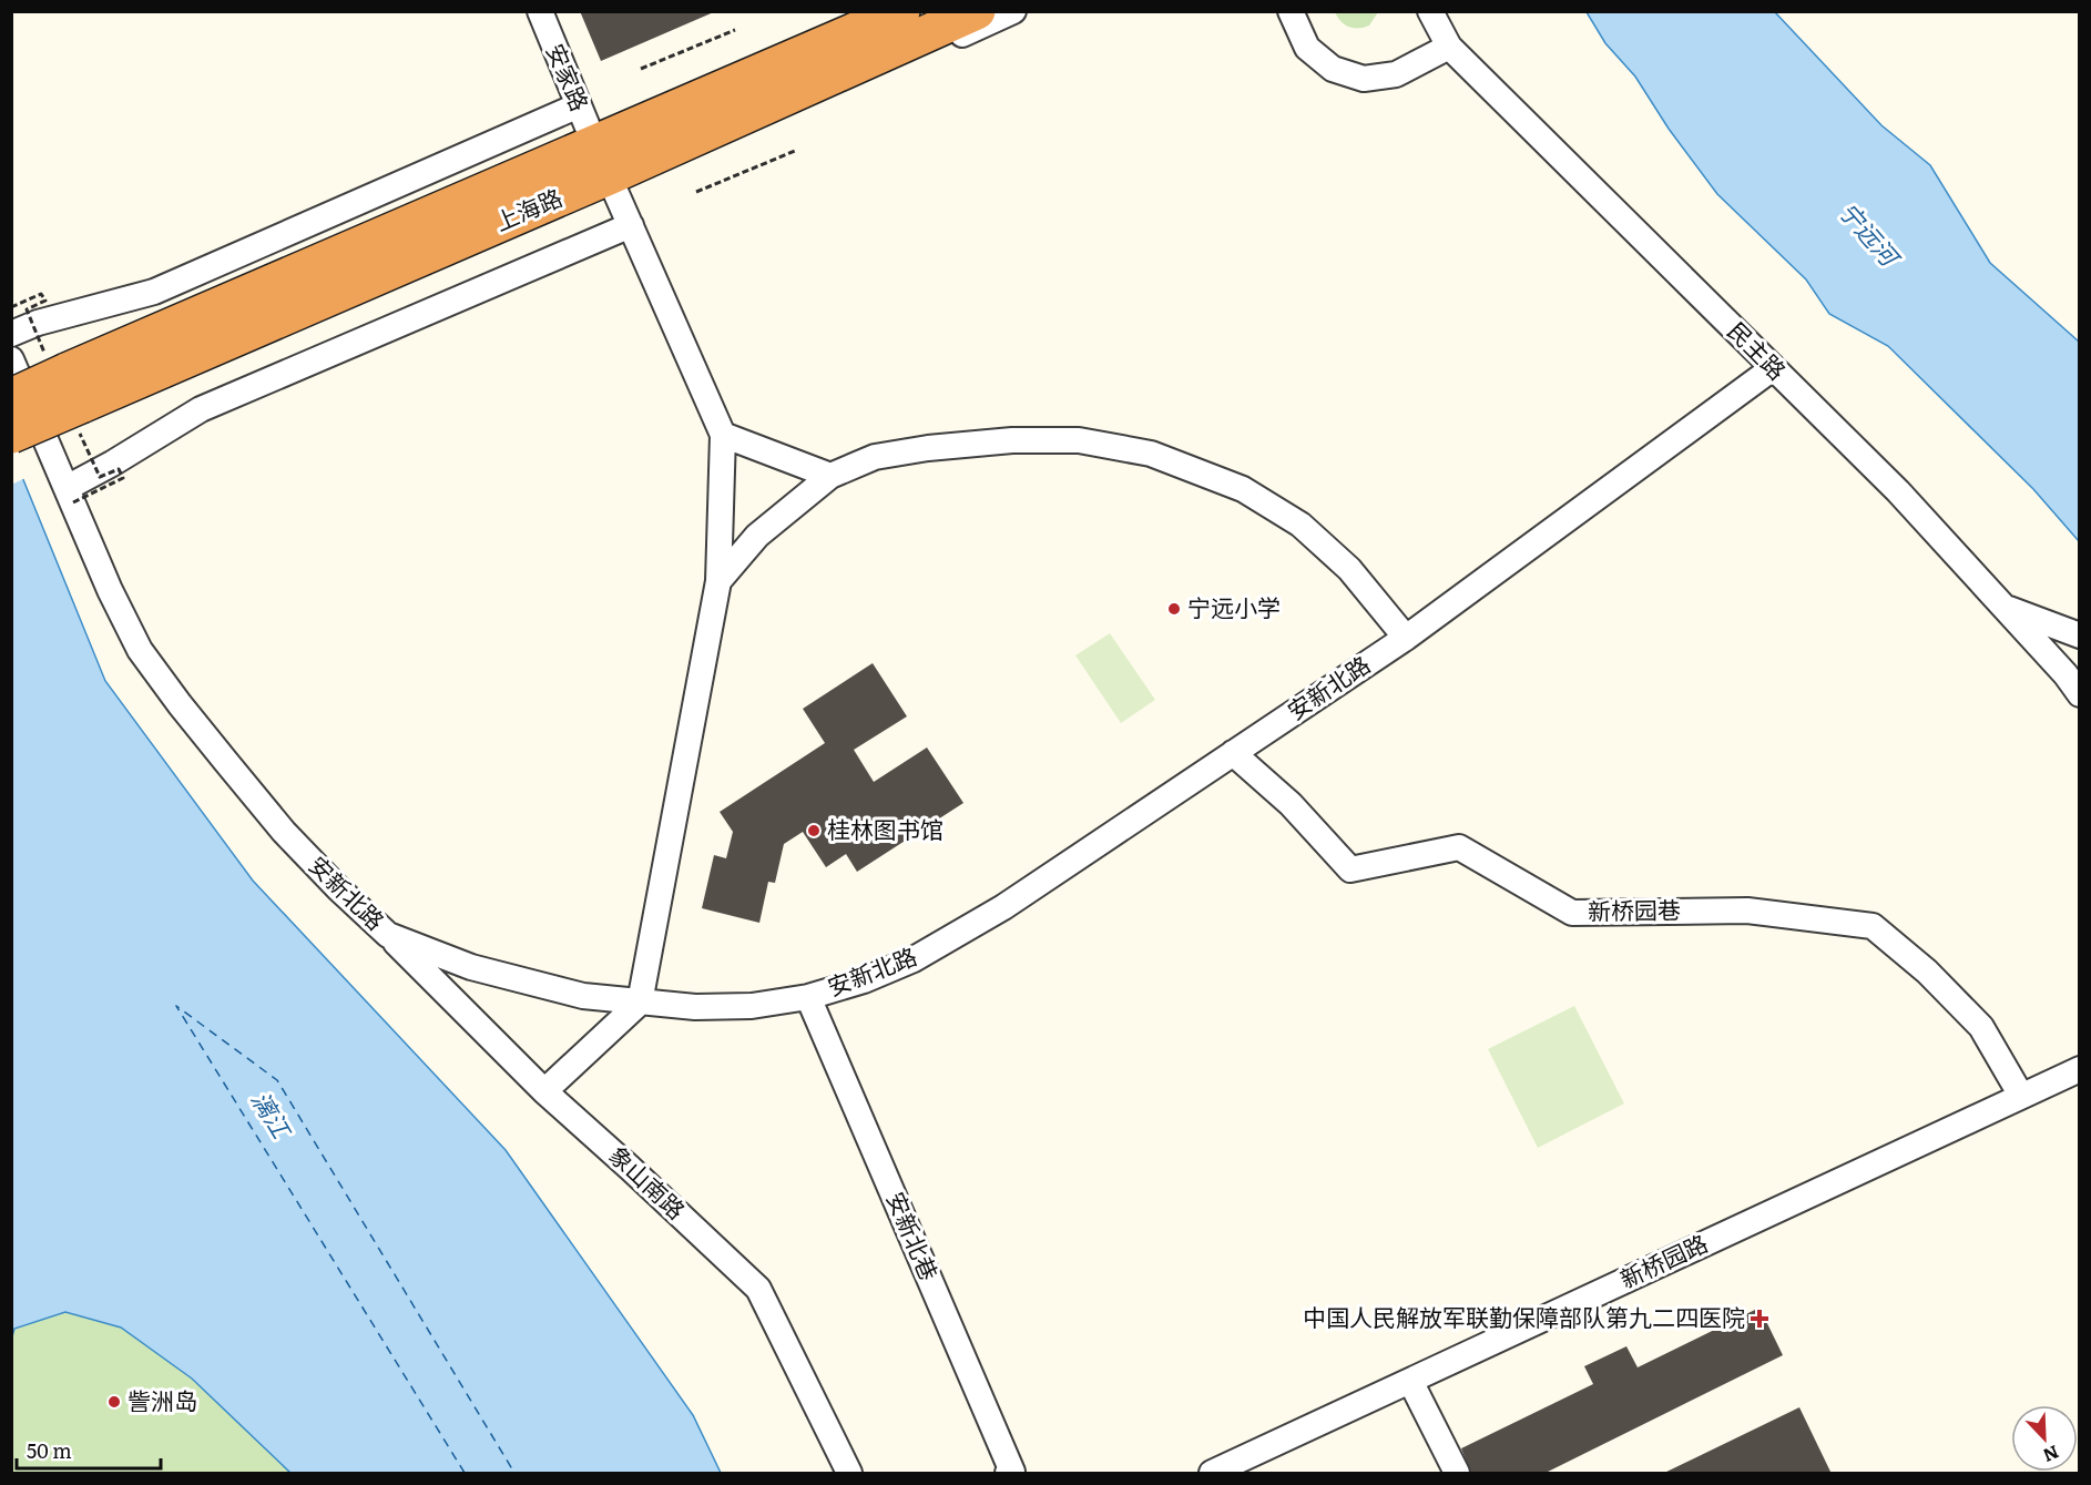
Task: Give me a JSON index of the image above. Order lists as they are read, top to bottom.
{
  "streets": {
    "highway": ["上海路"],
    "street": [
      "安家路",
      "民主路",
      "安新北路",
      "新桥园巷",
      "象山南路",
      "安新北巷",
      "新桥园路"
    ]
  },
  "crossings": [
    ["安家路", "上海路"],
    ["民主路", "安新北路"],
    ["安新北路", "新桥园巷"],
    ["安新北路", "象山南路"],
    ["安新北路", "安新北巷"],
    ["新桥园巷", "新桥园路"]
  ],
  "water": ["宁远河", "漓江"],
  "places": {
    "other": ["宁远小学", "桂林图书馆", "訾洲岛"],
    "health": ["中国人民解放军联勤保障部队第九二四医院"]
  },
  "scale_bar": "50 m",
  "north": "bottom right"
}
